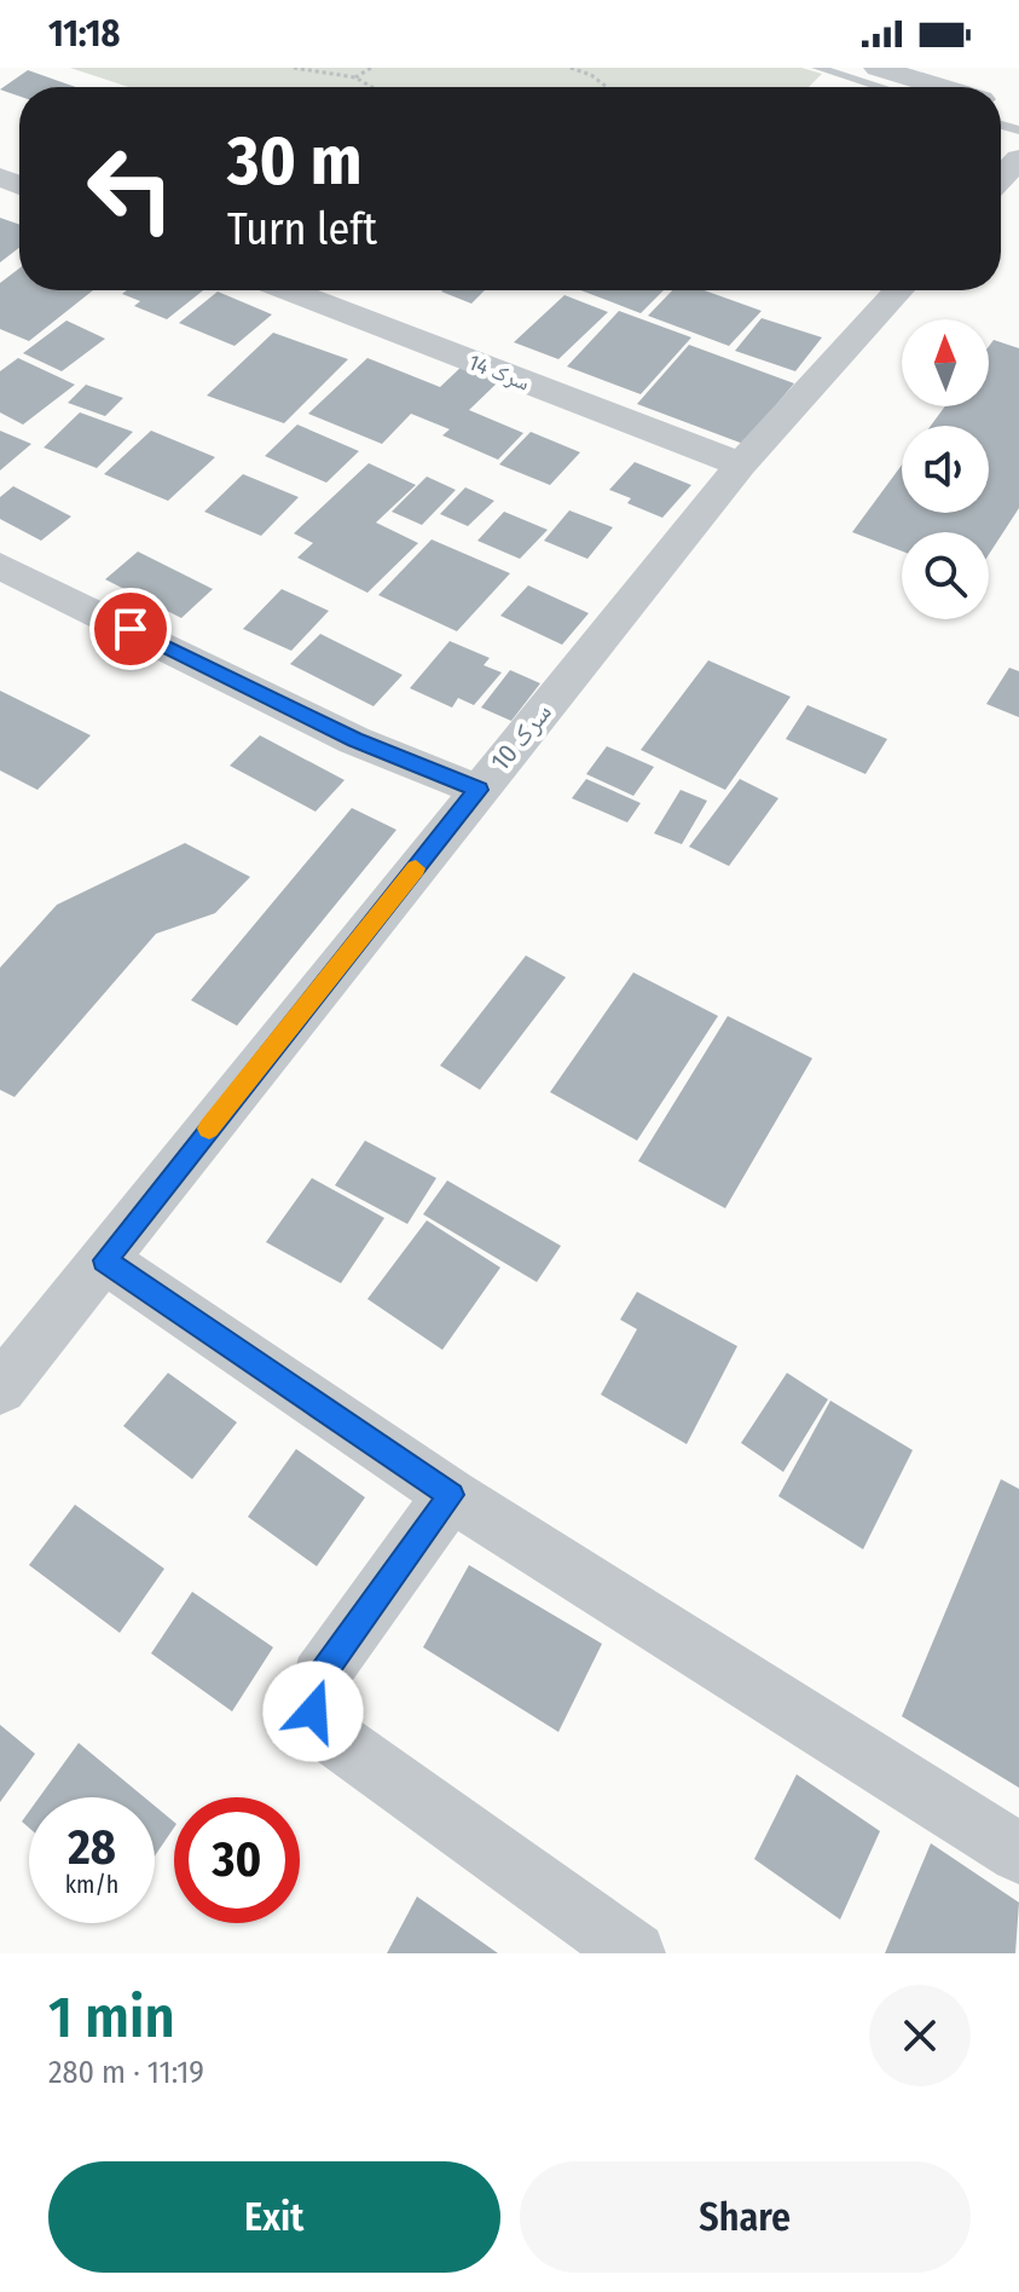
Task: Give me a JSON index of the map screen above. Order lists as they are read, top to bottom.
{
  "streets": {
    "street": ["سرک 14", "سرک 10"]
  },
  "crossings": [
    ["سرک 14", "سرک 10"]
  ],
  "north": "top",
  "page": {
    "status": "11:18",
    "turn": ["30 m", "Turn left"],
    "speed": "28 km/h",
    "limit": "30",
    "heading": ["1 min", "280 m · 11:19"],
    "buttons": ["Exit", "Share"]
  }
}
